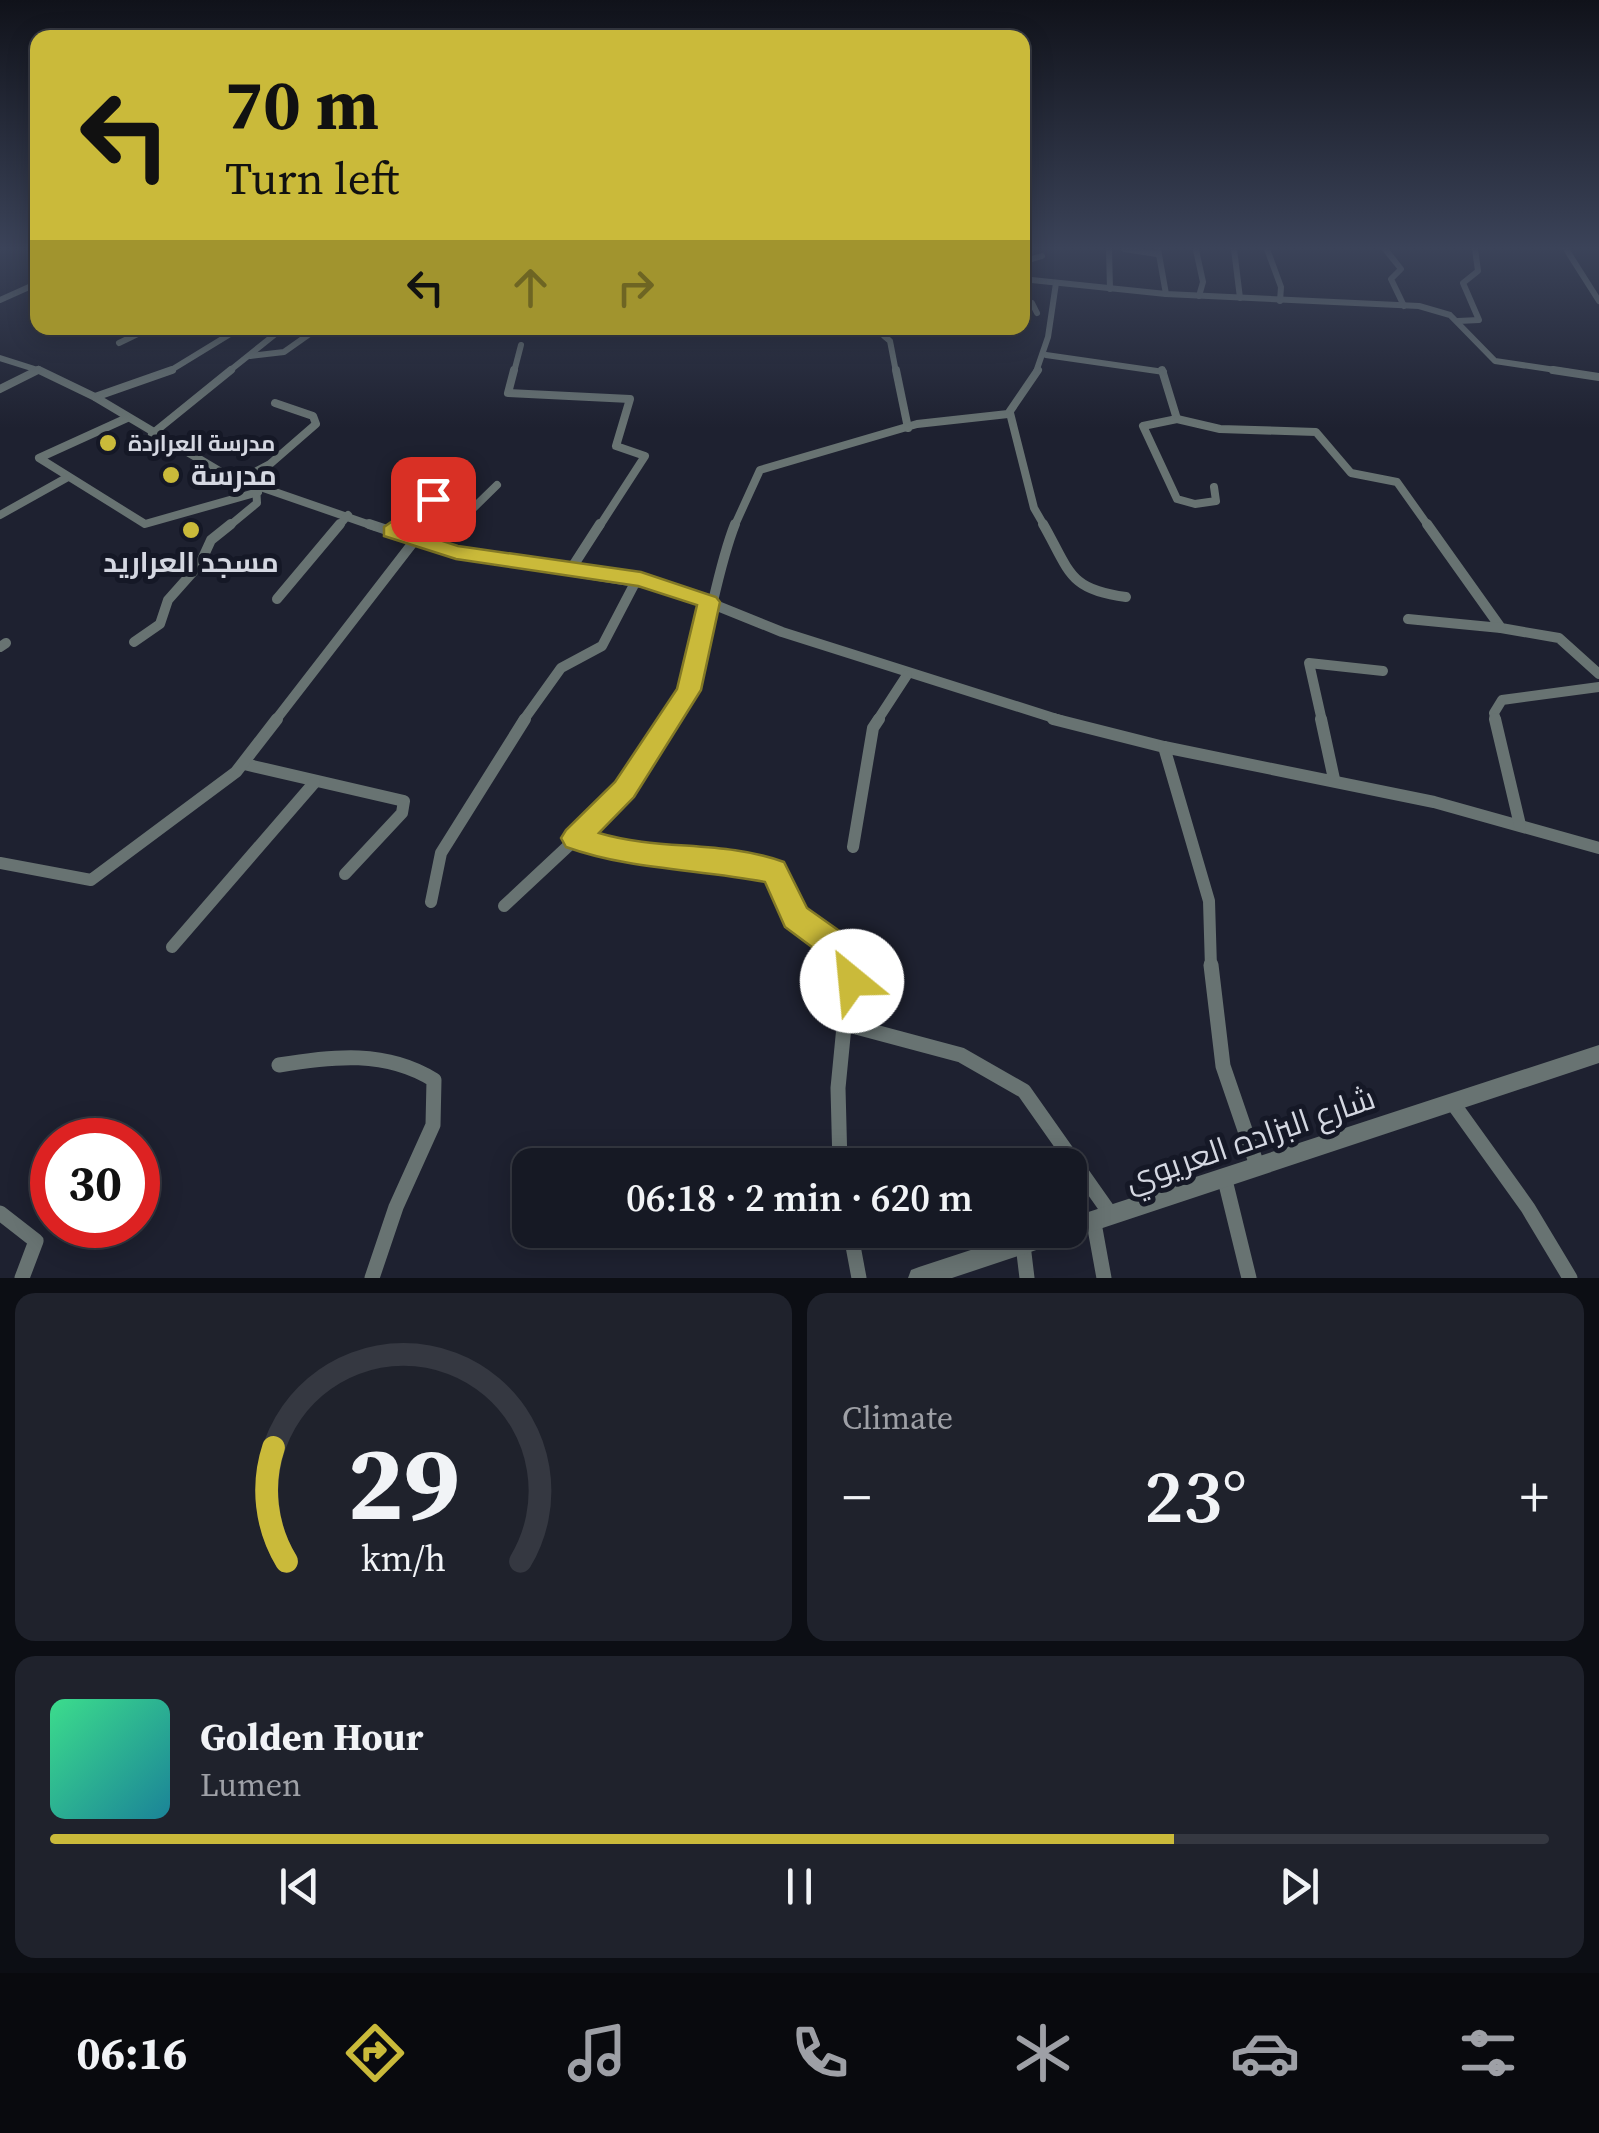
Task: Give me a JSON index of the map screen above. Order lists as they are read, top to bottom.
{
  "streets": {
    "street": ["شارع البزاده العريوي"]
  },
  "places": ["مدرسة العراردة", "مدرسة", "مسجد العراريد"],
  "page": {
    "turn": ["70 m", "Turn left"],
    "limit": "30",
    "trip": "06:18 · 2 min · 620 m",
    "tile": "Climate",
    "heat": ["−", "23°", "+"],
    "song": ["Golden Hour", "Lumen"],
    "tabs": "06:16",
    "gauge": ["29", "km/h"]
  }
}
